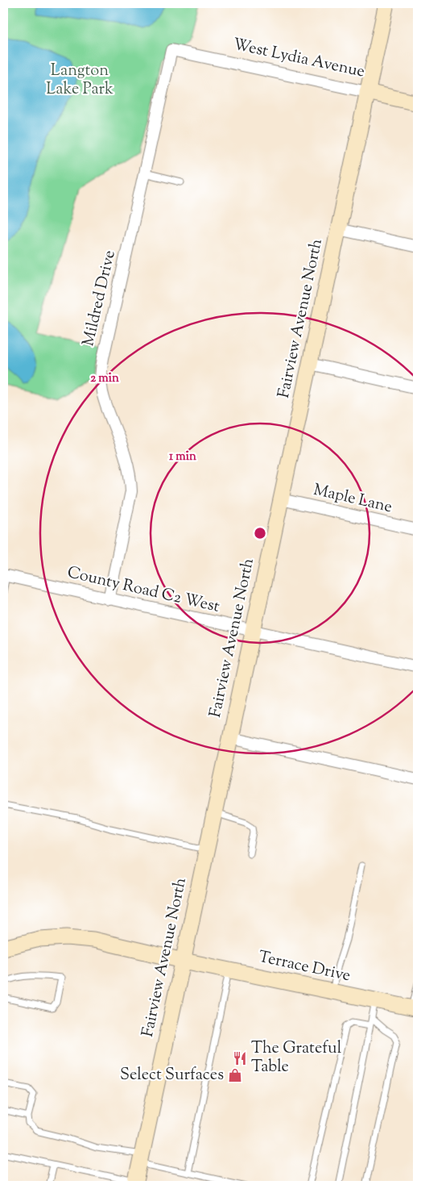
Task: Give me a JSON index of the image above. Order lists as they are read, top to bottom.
{
  "streets": {
    "street": [
      "West Lydia Avenue",
      "Mildred Drive",
      "Fairview Avenue North",
      "Maple Lane",
      "County Road C2 West",
      "Terrace Drive"
    ]
  },
  "crossings": [
    ["West Lydia Avenue", "Mildred Drive"],
    ["West Lydia Avenue", "Fairview Avenue North"],
    ["Mildred Drive", "County Road C2 West"],
    ["Fairview Avenue North", "Maple Lane"],
    ["Fairview Avenue North", "County Road C2 West"],
    ["Fairview Avenue North", "Terrace Drive"]
  ],
  "parks": ["Langton Lake Park"],
  "places": {
    "restaurant": ["The Grateful Table"],
    "shop": ["Select Surfaces"]
  },
  "rings": ["2 min", "1 min"]
}
